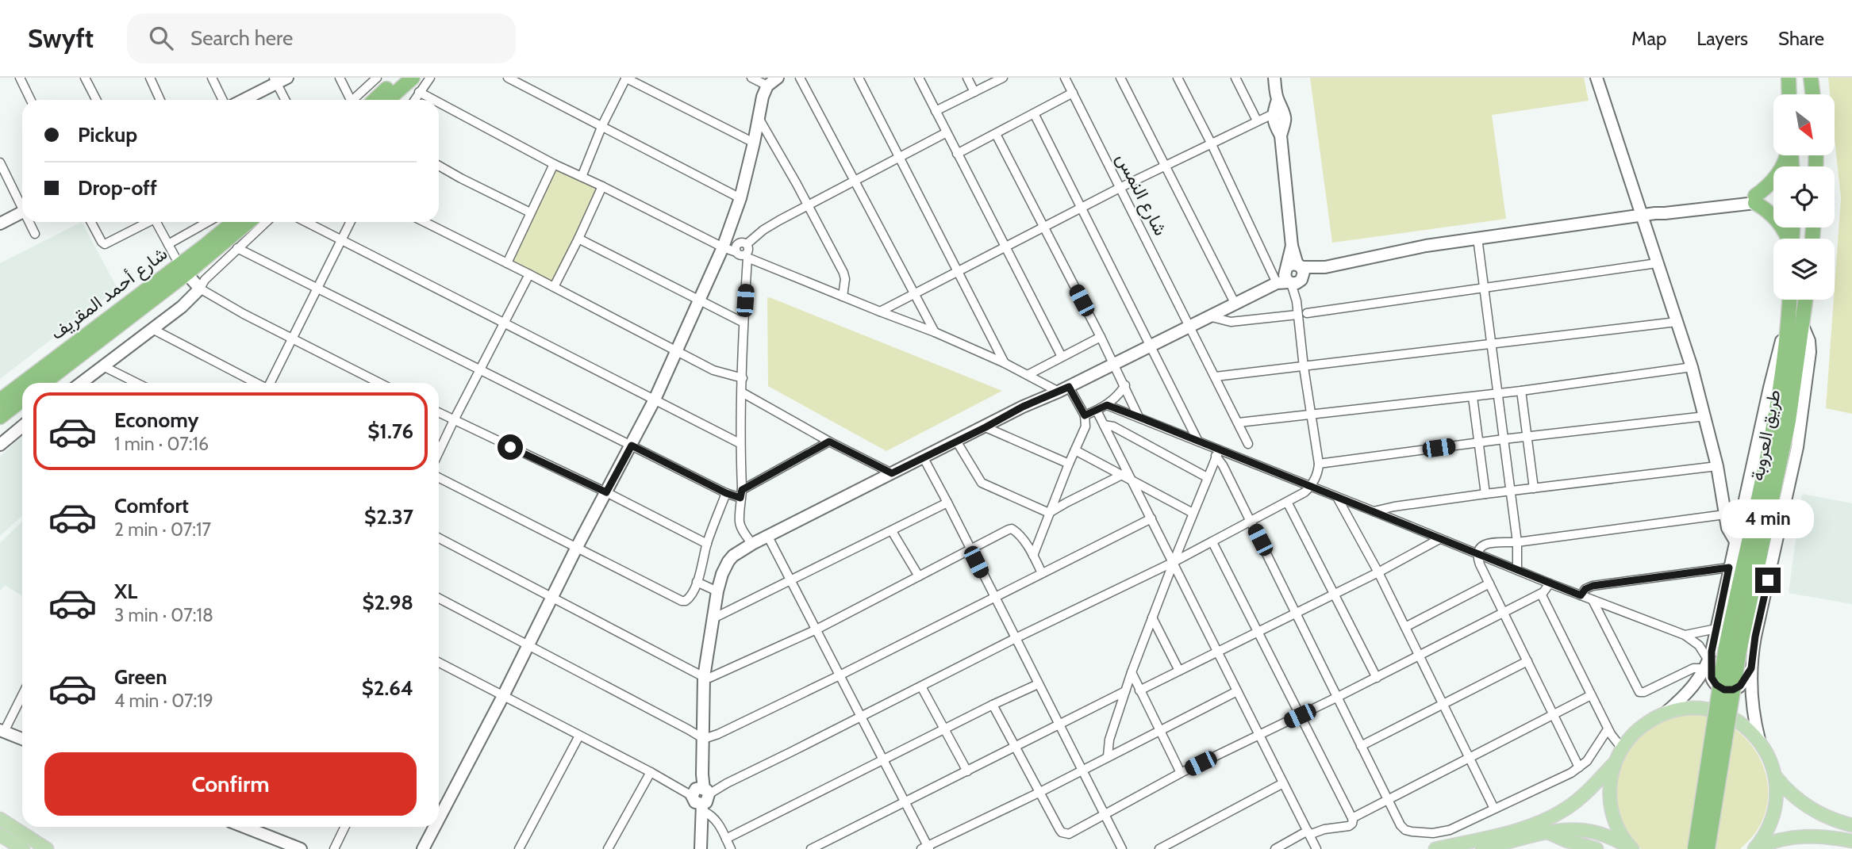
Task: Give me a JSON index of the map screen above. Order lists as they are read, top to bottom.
{
  "streets": {
    "highway": ["شارع أحمد المقريف", "طريق العروبة"],
    "street": ["شارع النمس"]
  },
  "north": "bottom right",
  "page": {
    "header": "Swyft",
    "search": "Search here",
    "nav": ["Map", "Layers", "Share"],
    "banner": ["Pickup", "Drop-off"],
    "list": [
      {
        "name": "Economy",
        "note": "1 min · 07:16",
        "value": "$1.76"
      },
      {
        "name": "Comfort",
        "note": "2 min · 07:17",
        "value": "$2.37"
      },
      {
        "name": "XL",
        "note": "3 min · 07:18",
        "value": "$2.98"
      },
      {
        "name": "Green",
        "note": "4 min · 07:19",
        "value": "$2.64"
      }
    ],
    "bubble": "4 min",
    "buttons": "Confirm"
  }
}
